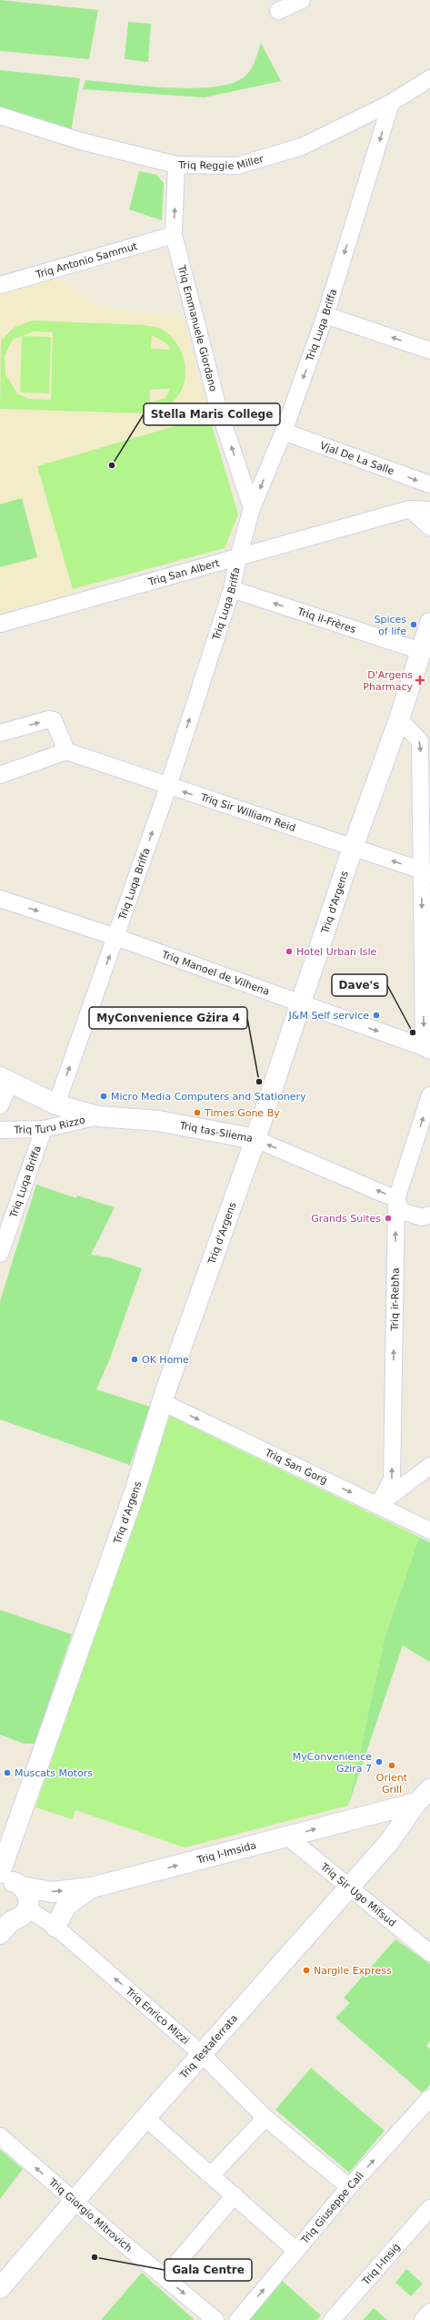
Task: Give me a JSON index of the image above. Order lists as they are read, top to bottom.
{
  "streets": {
    "main road": [
      "Triq d'Argens",
      "Triq tas-Sliema",
      "Triq l-Imsida",
      "Triq Testaferrata"
    ],
    "street": [
      "Triq Reggie Miller",
      "Triq Antonio Sammut",
      "Triq Luqa Briffa",
      "Triq Emmanuele Giordano",
      "Vjal De La Salle",
      "Triq San Albert",
      "Triq il-Frères",
      "Triq Sir William Reid",
      "Triq Manoel de Vilhena",
      "Triq Turu Rizzo",
      "Triq ir-Rebħa",
      "Triq San Ġorġ",
      "Triq Sir Ugo Mifsud",
      "Triq Enrico Mizzi",
      "Triq Giuseppe Calì",
      "Triq Giorgio Mitrovich",
      "Triq l-Insiġ"
    ]
  },
  "crossings": [
    ["Triq Reggie Miller", "Triq Luqa Briffa"],
    ["Triq Reggie Miller", "Triq Emmanuele Giordano"],
    ["Triq Antonio Sammut", "Triq Emmanuele Giordano"],
    ["Triq Luqa Briffa", "Triq Emmanuele Giordano"],
    ["Triq Luqa Briffa", "Vjal De La Salle"],
    ["Triq Luqa Briffa", "Triq San Albert"],
    ["Triq Luqa Briffa", "Triq il-Frères"],
    ["Triq Luqa Briffa", "Triq Sir William Reid"],
    ["Triq Luqa Briffa", "Triq Manoel de Vilhena"],
    ["Triq Luqa Briffa", "Triq Turu Rizzo"],
    ["Triq Luqa Briffa", "Triq tas-Sliema"],
    ["Triq il-Frères", "Triq d'Argens"],
    ["Triq Sir William Reid", "Triq d'Argens"],
    ["Triq d'Argens", "Triq Manoel de Vilhena"],
    ["Triq d'Argens", "Triq tas-Sliema"],
    ["Triq d'Argens", "Triq San Ġorġ"],
    ["Triq d'Argens", "Triq l-Imsida"],
    ["Triq d'Argens", "Triq Enrico Mizzi"],
    ["Triq Turu Rizzo", "Triq tas-Sliema"],
    ["Triq tas-Sliema", "Triq ir-Rebħa"],
    ["Triq ir-Rebħa", "Triq San Ġorġ"],
    ["Triq l-Imsida", "Triq Sir Ugo Mifsud"],
    ["Triq l-Imsida", "Triq Enrico Mizzi"],
    ["Triq l-Imsida", "Triq Testaferrata"],
    ["Triq Sir Ugo Mifsud", "Triq Testaferrata"],
    ["Triq Enrico Mizzi", "Triq Testaferrata"],
    ["Triq Enrico Mizzi", "Triq Giuseppe Calì"],
    ["Triq Testaferrata", "Triq Giorgio Mitrovich"]
  ],
  "one_way": [
    "Triq Emmanuele Giordano",
    "Triq il-Frères",
    "Triq Sir William Reid",
    "Triq Manoel de Vilhena",
    "Triq tas-Sliema",
    "Triq ir-Rebħa",
    "Triq San Ġorġ",
    "Triq l-Imsida",
    "Triq Enrico Mizzi"
  ],
  "places": {
    "other": [
      "Stella Maris College",
      "Spices of life",
      "Hotel Urban Isle",
      "J&M Self service",
      "Dave's",
      "MyConvenience Gżira 4",
      "Micro Media Computers and Stationery",
      "Times Gone By",
      "Grands Suites",
      "OK Home",
      "MyConvenience Gżira 7",
      "Orient Grill",
      "Muscats Motors",
      "Nargile Express",
      "Gala Centre"
    ],
    "health": ["D'Argens Pharmacy"]
  }
}
